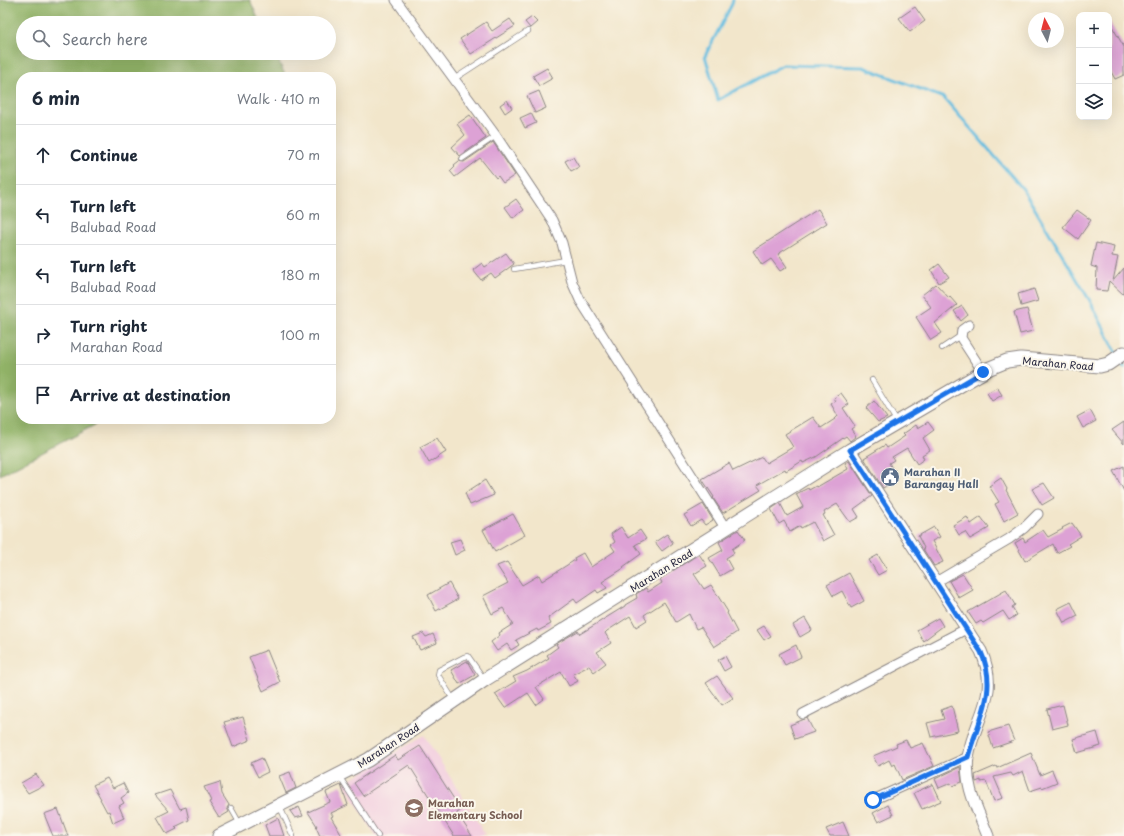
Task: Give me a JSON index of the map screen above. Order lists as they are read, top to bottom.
{
  "streets": {
    "main road": ["Marahan Road"]
  },
  "places": {
    "public building": ["Marahan II Barangay Hall"],
    "school or university": ["Marahan Elementary School"]
  },
  "north": "top",
  "page": {
    "map_buttons": ["+", "−"],
    "search": "Search here",
    "heading": ["6 min", "Walk · 410 m"],
    "list": [
      ["Continue", "70 m"],
      ["Turn left", "Balubad Road", "60 m"],
      ["Turn left", "Balubad Road", "180 m"],
      ["Turn right", "Marahan Road", "100 m"],
      "Arrive at destination"
    ]
  }
}
